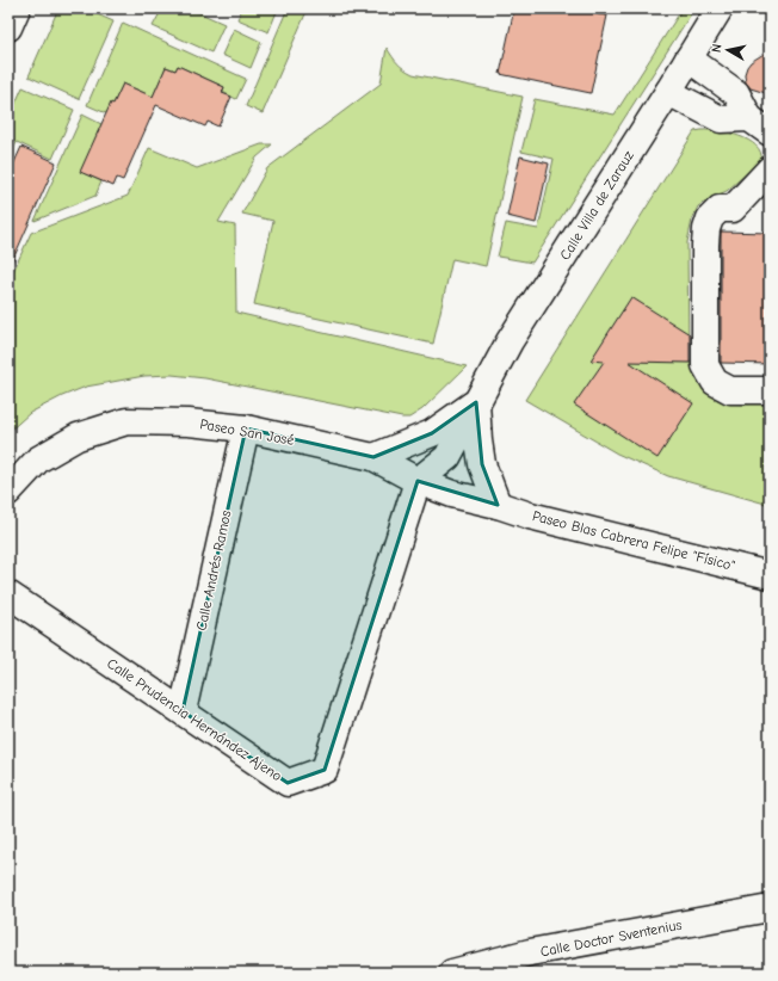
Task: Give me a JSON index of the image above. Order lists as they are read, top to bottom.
{
  "streets": {
    "street": [
      "Calle Villa de Zarauz",
      "Paseo San José",
      "Paseo Blas Cabrera Felipe \"Físico\"",
      "Calle Andrés Ramos",
      "Calle Prudencia Hernández Ajeno",
      "Calle Doctor Sventenius"
    ]
  },
  "crossings": [
    ["Calle Villa de Zarauz", "Paseo San José"],
    ["Calle Villa de Zarauz", "Calle Prudencia Hernández Ajeno"],
    ["Paseo San José", "Paseo Blas Cabrera Felipe \"Físico\""],
    ["Paseo San José", "Calle Andrés Ramos"],
    ["Paseo San José", "Calle Prudencia Hernández Ajeno"],
    ["Calle Andrés Ramos", "Calle Prudencia Hernández Ajeno"]
  ],
  "north": "left"
}
